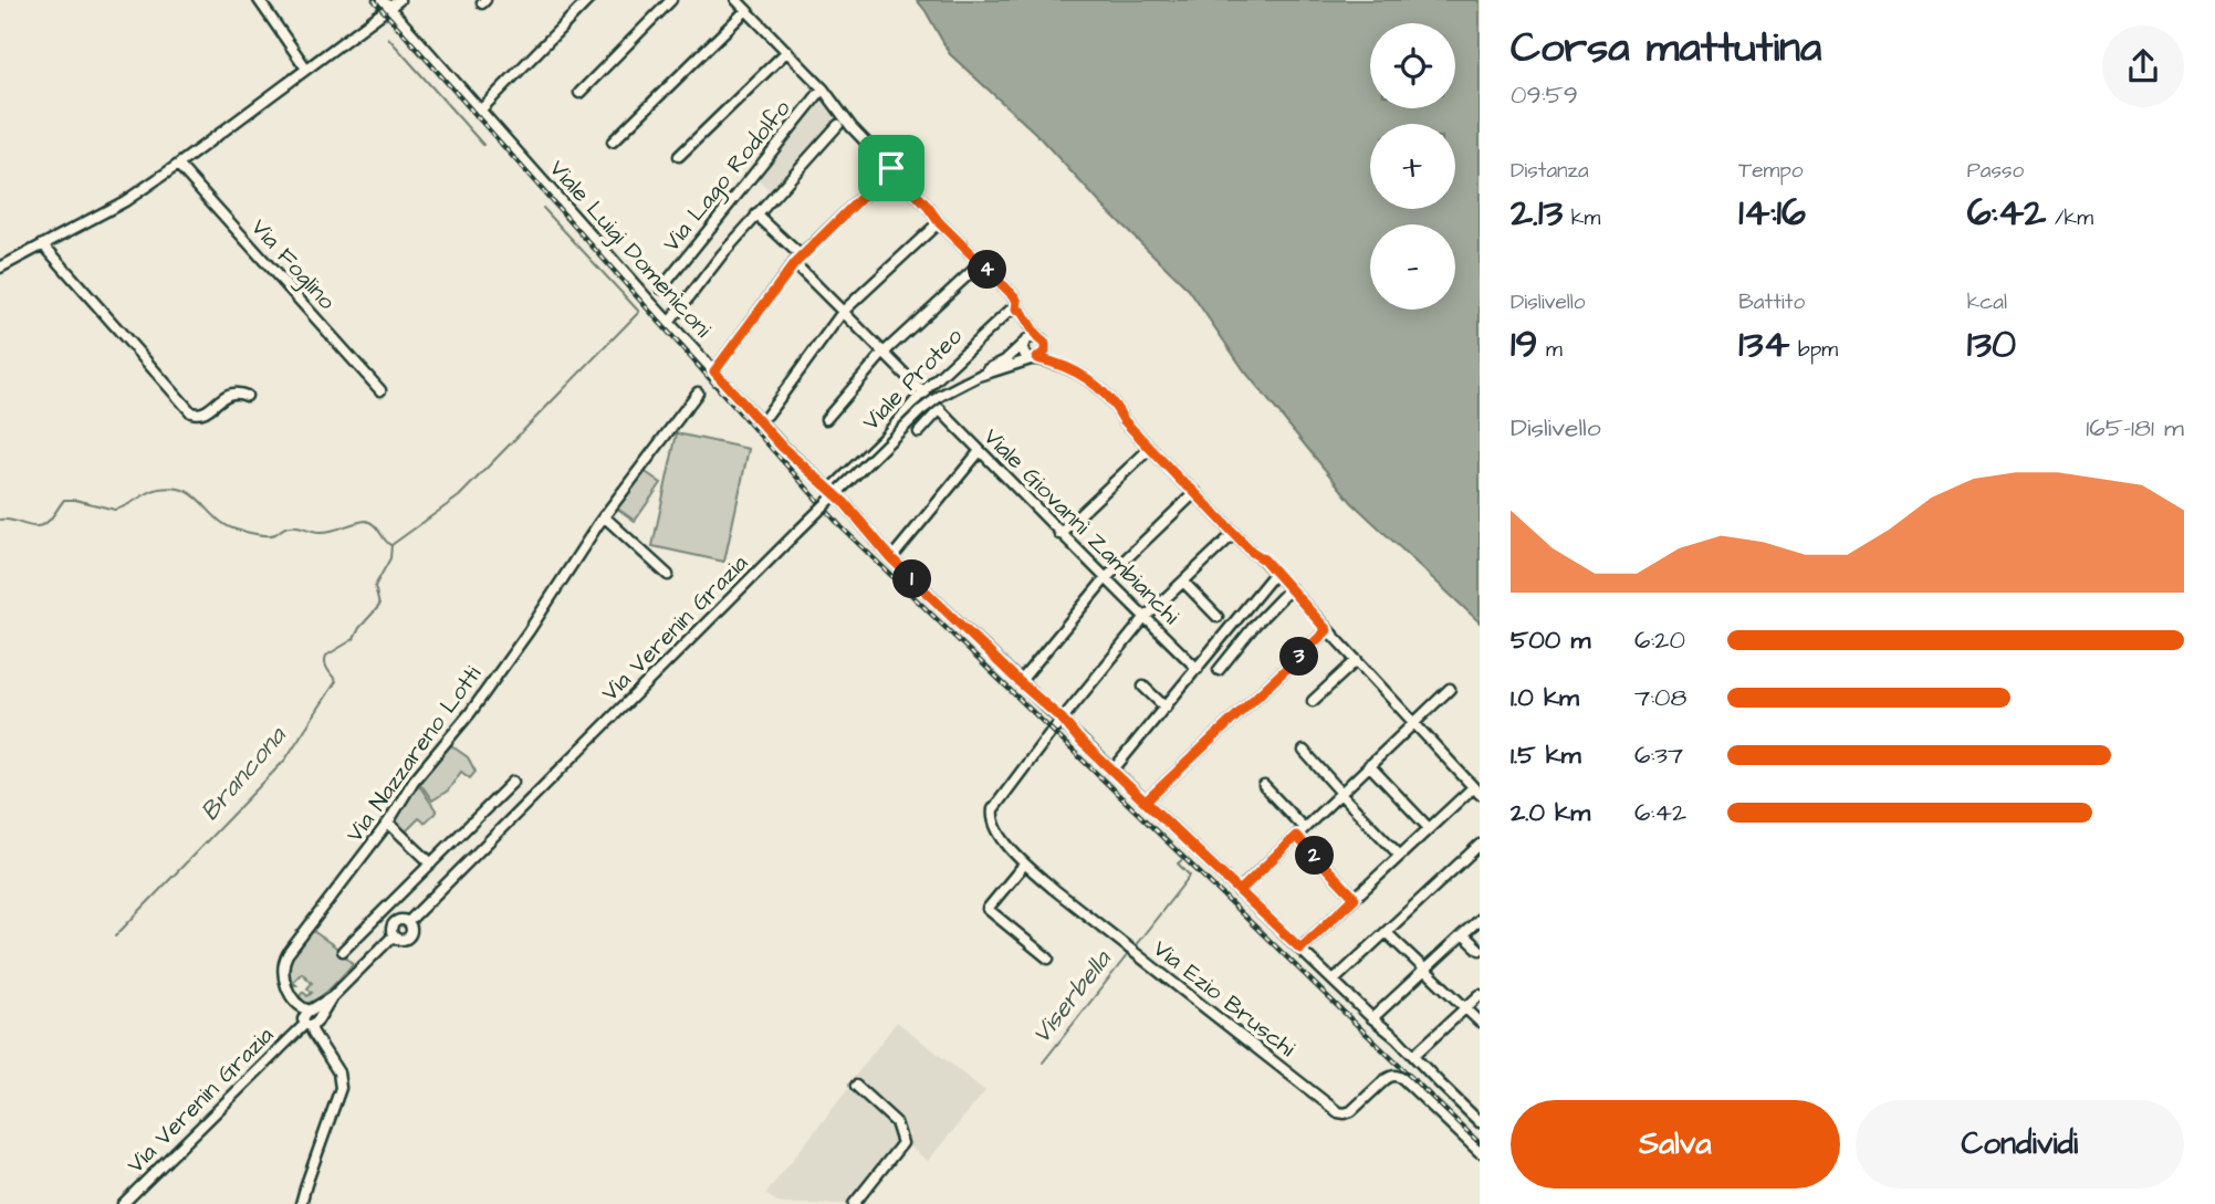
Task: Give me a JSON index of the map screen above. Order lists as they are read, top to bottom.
{
  "streets": {
    "street": [
      "Via Lago Rodolfo",
      "Viale Luigi Domeniconi",
      "Via Foglino",
      "Viale Proteo",
      "Viale Giovanni Zambianchi",
      "Via Verenin Grazia",
      "Via Nazzareno Lotti",
      "Via Ezio Bruschi"
    ]
  },
  "crossings": [
    ["Viale Luigi Domeniconi", "Viale Proteo"],
    ["Viale Luigi Domeniconi", "Via Ezio Bruschi"],
    ["Viale Proteo", "Viale Giovanni Zambianchi"],
    ["Viale Giovanni Zambianchi", "Via Ezio Bruschi"],
    ["Via Verenin Grazia", "Via Nazzareno Lotti"]
  ],
  "water": ["Brancona", "Viserbella"],
  "page": {
    "heading": ["Corsa mattutina", "09:59"],
    "map_buttons": ["+", "−"],
    "stats": [
      ["Distanza", "2.13 km"],
      ["Tempo", "14:16"],
      ["Passo", "6:42 /km"],
      ["Dislivello", "19 m"],
      ["Battito", "134 bpm"],
      ["kcal", "130"]
    ],
    "pins": [
      "4",
      "1",
      "3",
      "2"
    ],
    "chart": ["Dislivello", "165–181 m"],
    "list": [
      {
        "name": "500 m",
        "note": "6:20"
      },
      {
        "name": "1.0 km",
        "note": "7:08"
      },
      {
        "name": "1.5 km",
        "note": "6:37"
      },
      {
        "name": "2.0 km",
        "note": "6:42"
      }
    ],
    "buttons": ["Salva", "Condividi"]
  }
}
